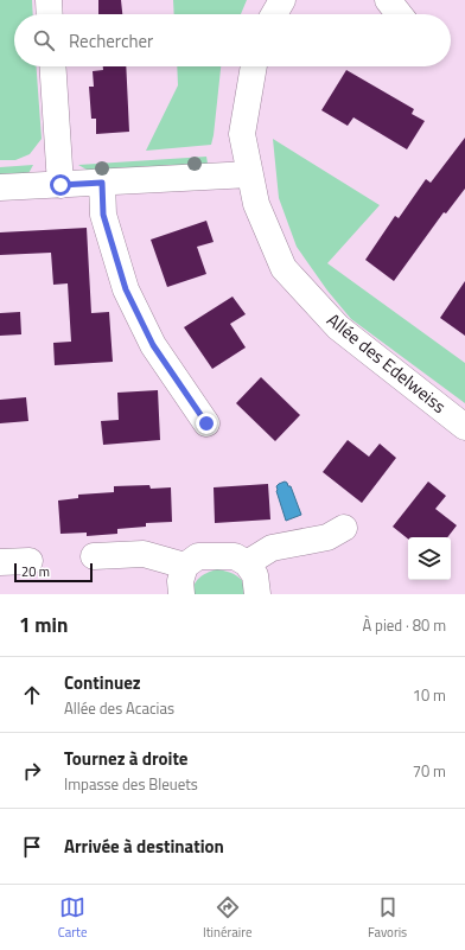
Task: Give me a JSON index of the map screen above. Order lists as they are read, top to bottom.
{
  "streets": {
    "street": ["Allée des Edelweiss"]
  },
  "scale_bar": "20 m",
  "page": {
    "search": "Rechercher",
    "scale": "20 m",
    "heading": ["1 min", "À pied · 80 m"],
    "list": [
      ["Continuez", "Allée des Acacias", "10 m"],
      ["Tournez à droite", "Impasse des Bleuets", "70 m"],
      "Arrivée à destination"
    ],
    "nav": ["Carte", "Itinéraire", "Favoris"]
  }
}
